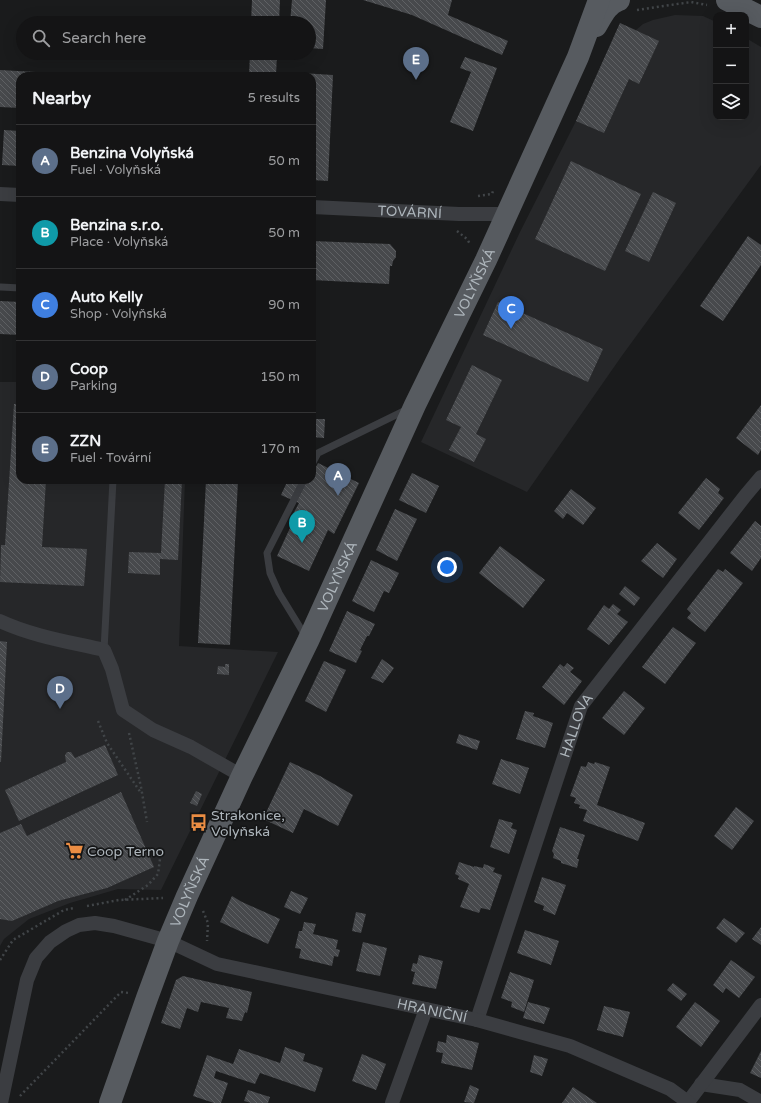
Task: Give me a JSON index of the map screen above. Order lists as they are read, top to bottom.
{
  "streets": {
    "main road": ["VOLYŇSKÁ"],
    "street": ["TOVÁRNÍ", "HALLOVA", "HRANIČNÍ"]
  },
  "crossings": [
    ["TOVÁRNÍ", "VOLYŇSKÁ"],
    ["VOLYŇSKÁ", "HRANIČNÍ"],
    ["HALLOVA", "HRANIČNÍ"]
  ],
  "places": {
    "bus stop": ["Strakonice, Volyňská"],
    "supermarket": ["Coop Terno"]
  },
  "page": {
    "map_buttons": ["+", "−"],
    "search": "Search here",
    "pins": [
      "E",
      "C",
      "A",
      "B",
      "D"
    ],
    "heading": ["Nearby", "5 results"],
    "list": [
      {
        "mark": "A",
        "name": "Benzina Volyňská",
        "note": "Fuel · Volyňská",
        "value": "50 m"
      },
      {
        "mark": "B",
        "name": "Benzina s.r.o.",
        "note": "Place · Volyňská",
        "value": "50 m"
      },
      {
        "mark": "C",
        "name": "Auto Kelly",
        "note": "Shop · Volyňská",
        "value": "90 m"
      },
      {
        "mark": "D",
        "name": "Coop",
        "note": "Parking",
        "value": "150 m"
      },
      {
        "mark": "E",
        "name": "ZZN",
        "note": "Fuel · Tovární",
        "value": "170 m"
      }
    ]
  }
}
